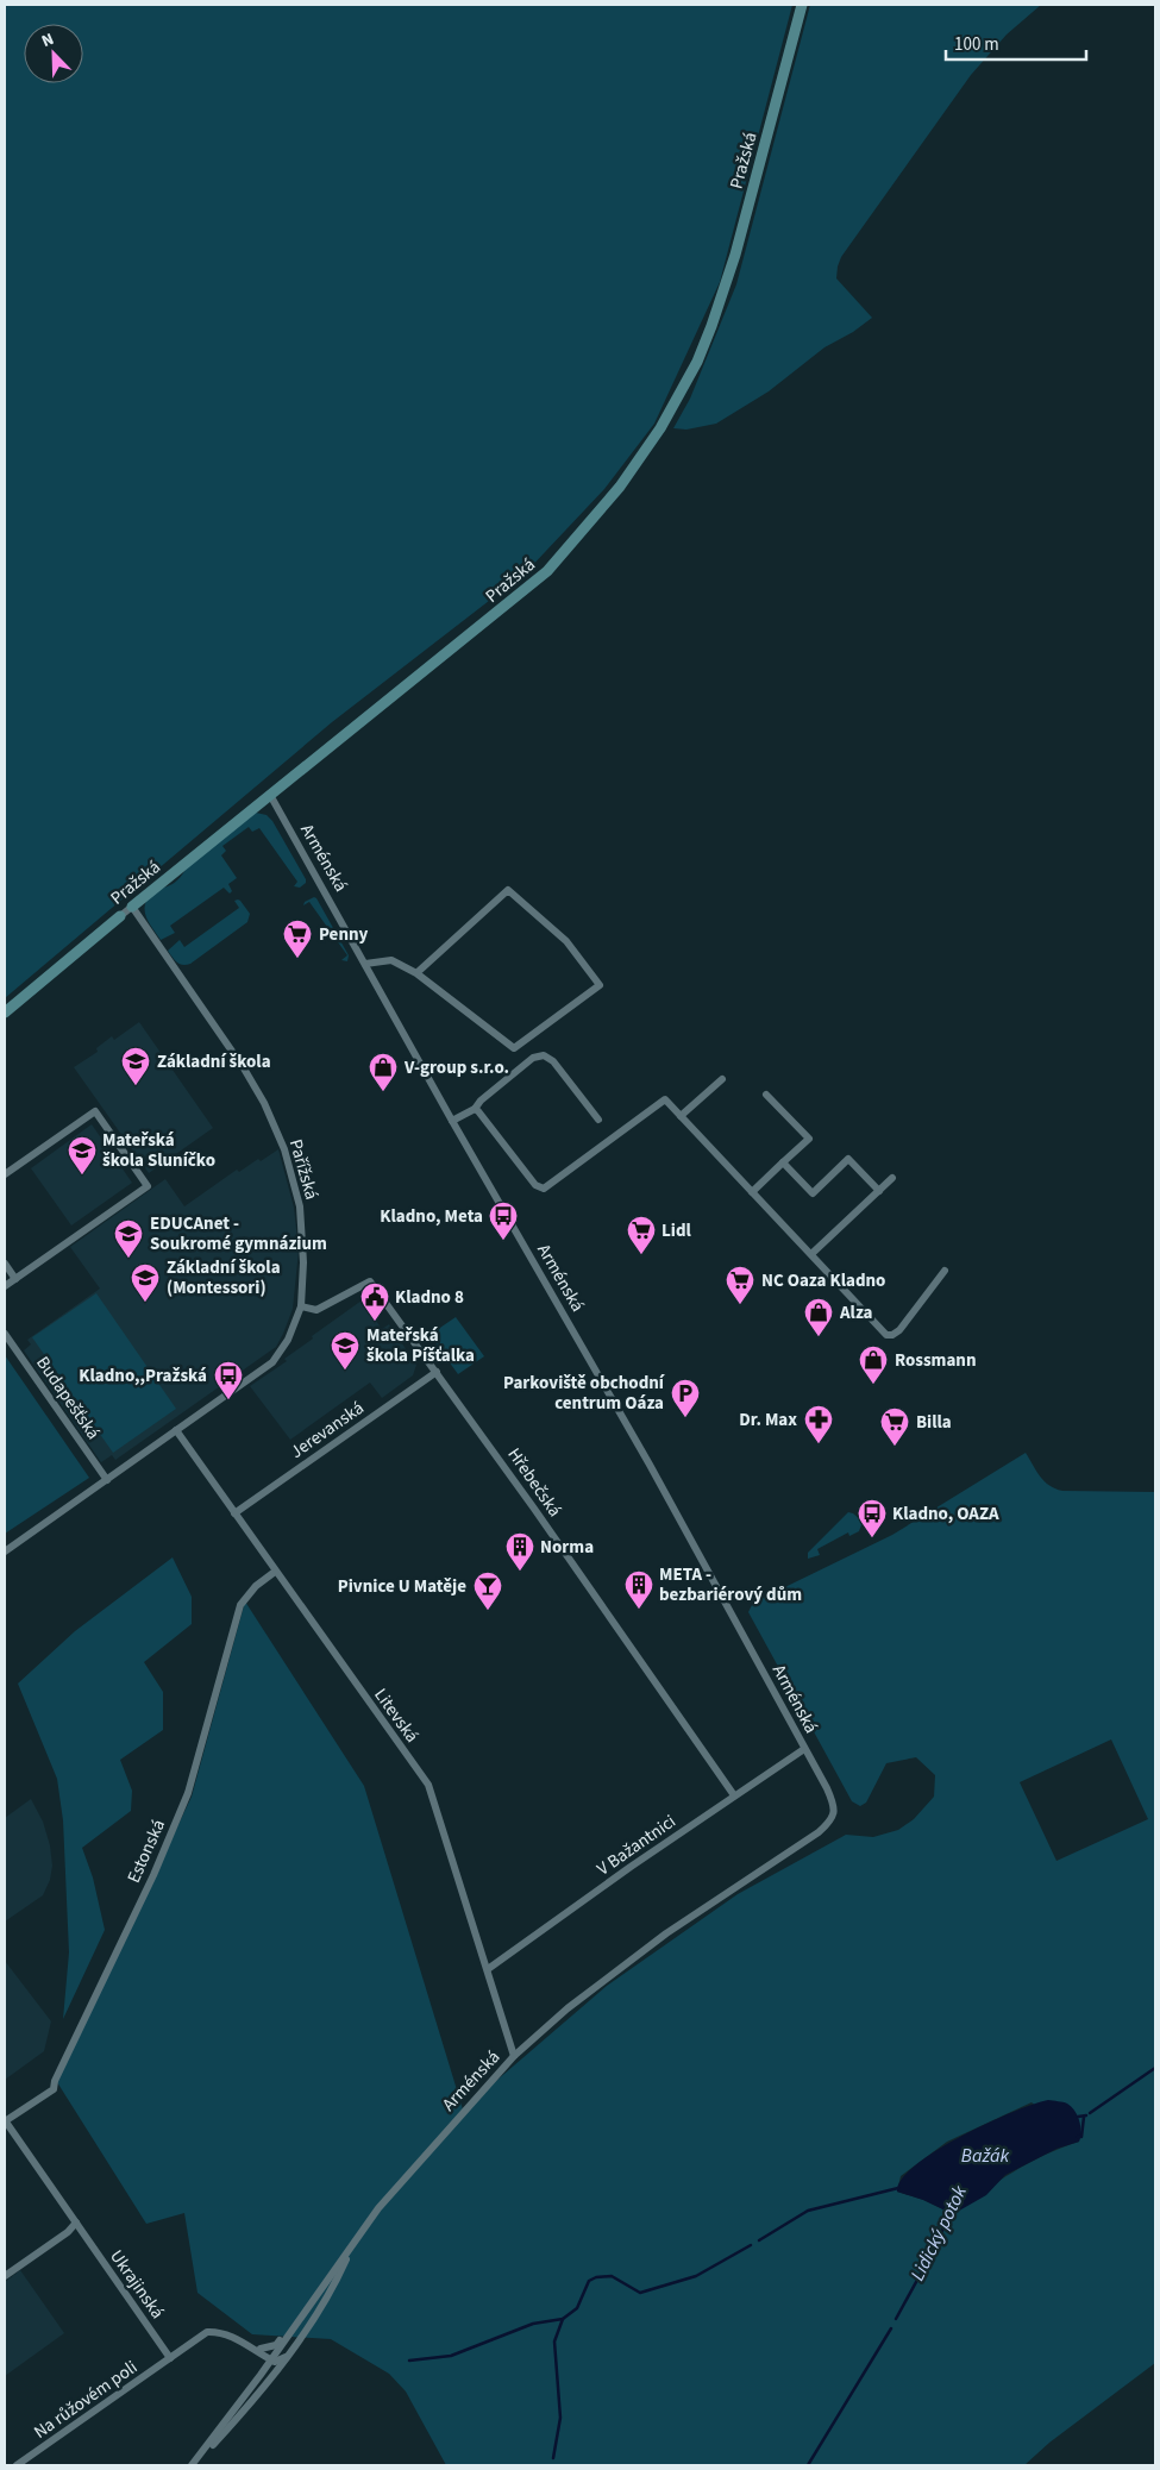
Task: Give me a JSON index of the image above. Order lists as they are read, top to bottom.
{
  "streets": {
    "street": [
      "Pražská",
      "Arménská",
      "Pařížská",
      "Budapešťská",
      "Jerevanská",
      "Hřebečská",
      "Litevská",
      "V Bažantnici",
      "Estonská",
      "Ukrajinská",
      "Na růžovém poli"
    ]
  },
  "crossings": [
    ["Pražská", "Arménská"],
    ["Pražská", "Pařížská"],
    ["Arménská", "Litevská"],
    ["Arménská", "V Bažantnici"],
    ["Pařížská", "Budapešťská"],
    ["Pařížská", "Hřebečská"],
    ["Pařížská", "Litevská"],
    ["Jerevanská", "Hřebečská"],
    ["Jerevanská", "Litevská"],
    ["Hřebečská", "V Bažantnici"],
    ["Litevská", "V Bažantnici"],
    ["Litevská", "Estonská"],
    ["Estonská", "Ukrajinská"],
    ["Ukrajinská", "Na růžovém poli"]
  ],
  "water": ["Bažák", "Lidický potok"],
  "places": {
    "supermarket": [
      "Penny",
      "Lidl",
      "NC Oaza Kladno",
      "Billa"
    ],
    "school or university": [
      "Základní škola",
      "Mateřská škola Sluníčko",
      "EDUCAnet - Soukromé gymnázium",
      "Základní škola (Montessori)",
      "Mateřská škola Píšťalka"
    ],
    "shop": ["V-group s.r.o.", "Alza", "Rossmann"],
    "bus stop": ["Kladno, Meta", "Kladno,,Pražská", "Kladno, OAZA"],
    "public building": ["Kladno 8"],
    "parking": ["Parkoviště obchodní centrum Oáza"],
    "pharmacy": ["Dr. Max"],
    "building": ["Norma", "META - bezbariérový dům"],
    "bar": ["Pivnice U Matěje"]
  },
  "scale_bar": "100 m",
  "north": "top left"
}
